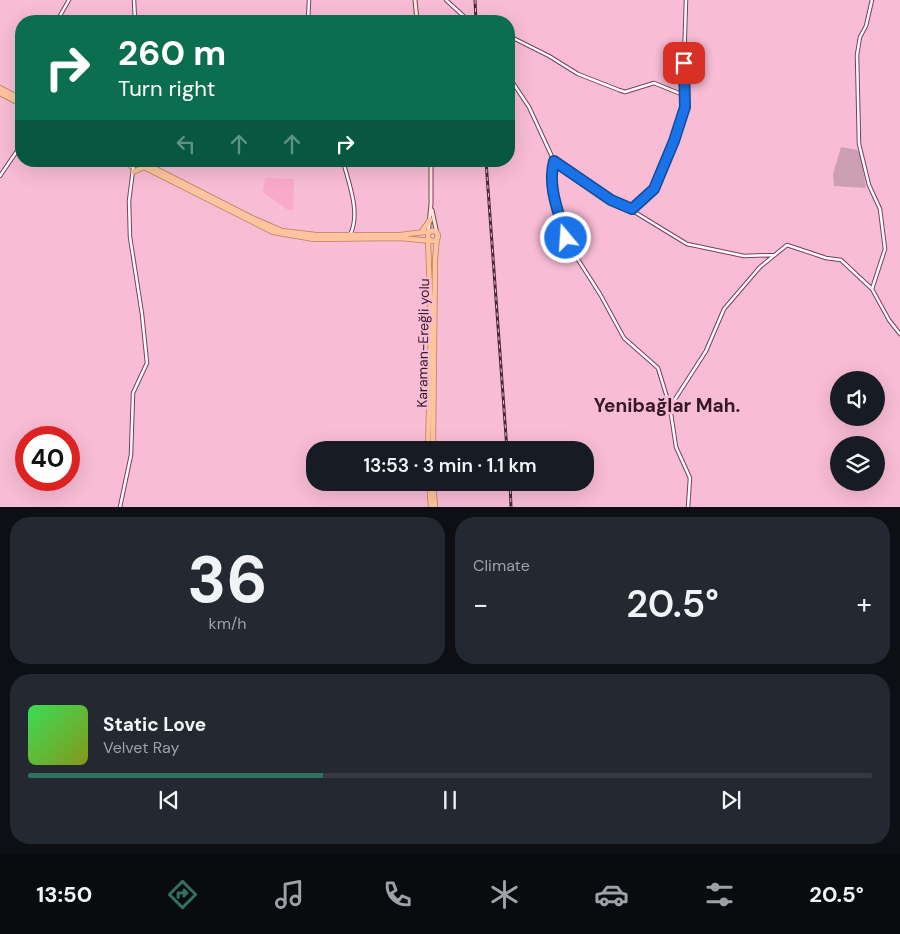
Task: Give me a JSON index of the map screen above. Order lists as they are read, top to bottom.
{
  "streets": {
    "highway": ["Karaman-Ereğli yolu"]
  },
  "districts": ["Yenibağlar Mah."],
  "page": {
    "turn": ["260 m", "Turn right"],
    "limit": "40",
    "trip": "13:53 · 3 min · 1.1 km",
    "tile": [
      ["36", "km/h"],
      "Climate"
    ],
    "heat": ["−", "20.5°", "+"],
    "song": ["Static Love", "Velvet Ray"],
    "tabs": ["13:50", "20.5°"]
  }
}
